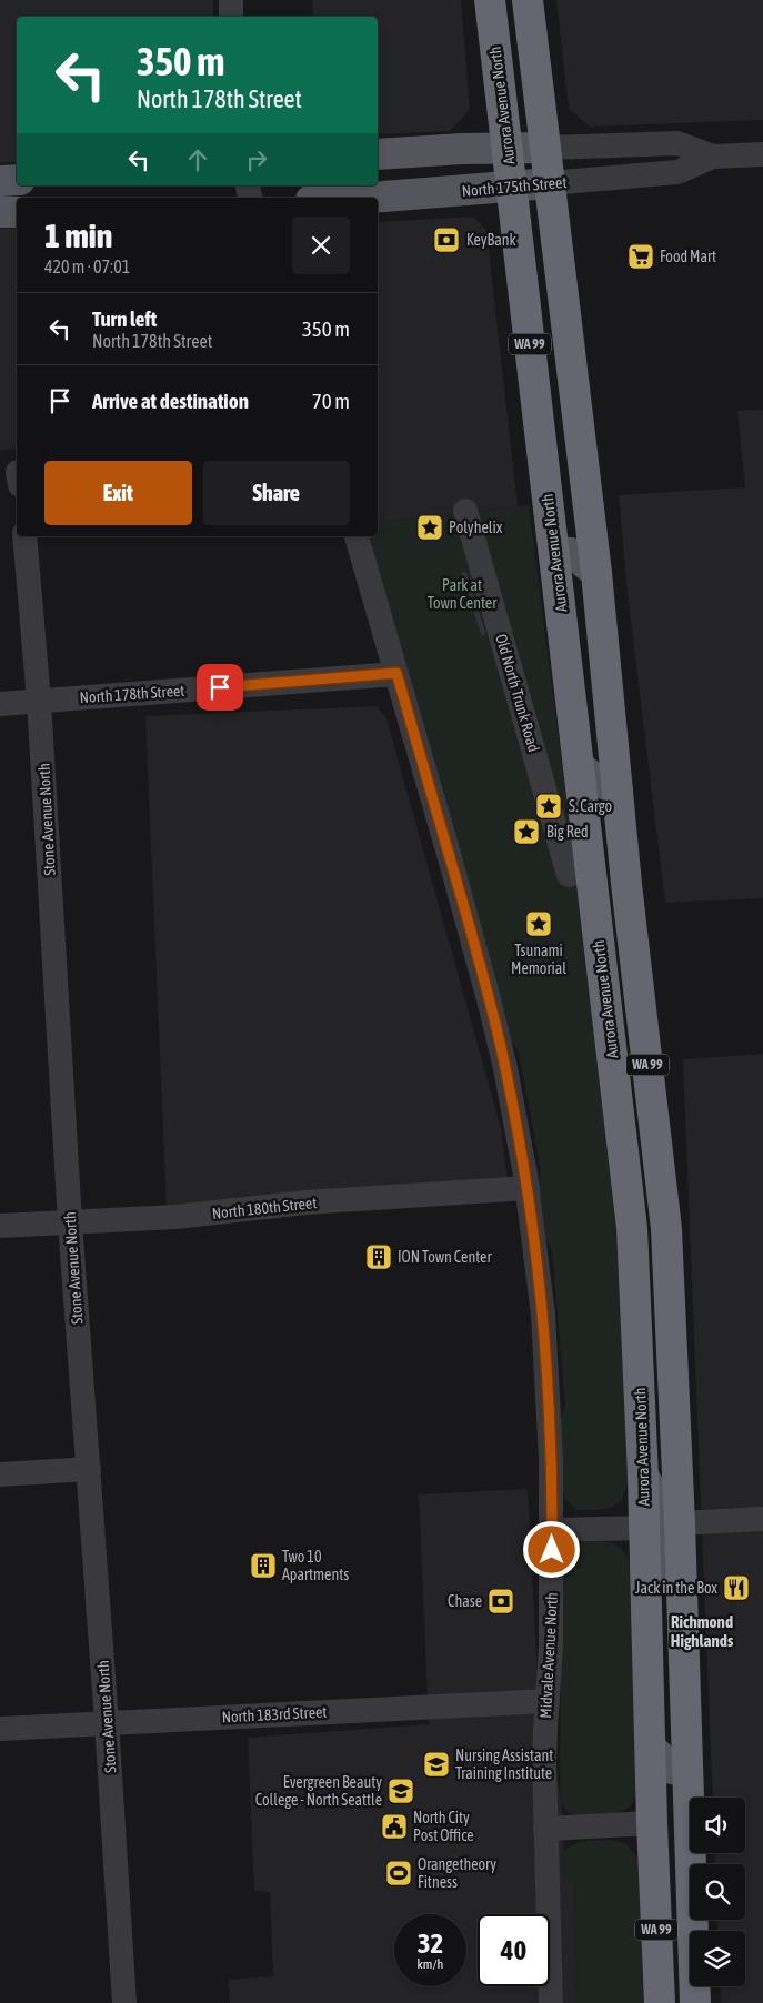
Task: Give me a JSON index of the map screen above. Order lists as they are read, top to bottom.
{
  "streets": {
    "highway": ["Aurora Avenue North", "WA 99"],
    "main road": ["North 175th Street"],
    "street": [
      "Old North Trunk Road",
      "North 178th Street",
      "Stone Avenue North",
      "North 180th Street",
      "Midvale Avenue North",
      "North 183rd Street"
    ]
  },
  "crossings": [
    ["Aurora Avenue North", "North 175th Street"],
    ["North 175th Street", "WA 99"],
    ["North 178th Street", "Stone Avenue North"],
    ["North 178th Street", "Midvale Avenue North"],
    ["Stone Avenue North", "North 180th Street"],
    ["Stone Avenue North", "North 183rd Street"],
    ["North 180th Street", "Midvale Avenue North"],
    ["Midvale Avenue North", "North 183rd Street"]
  ],
  "districts": ["Richmond Highlands"],
  "parks": ["Park at Town Center"],
  "places": {
    "bank": ["KeyBank", "Chase"],
    "supermarket": ["Food Mart"],
    "place": [
      "Polyhelix",
      "S. Cargo",
      "Big Red",
      "Tsunami Memorial"
    ],
    "building": ["ION Town Center", "Two 10 Apartments"],
    "restaurant": ["Jack in the Box"],
    "school or university": ["Nursing Assistant Training Institute", "Evergreen Beauty College - North Seattle"],
    "public building": ["North City Post Office"],
    "sports": ["Orangetheory Fitness"]
  },
  "page": {
    "turn": ["350 m", "North 178th Street"],
    "heading": ["1 min", "420 m · 07:01"],
    "list": [
      {
        "name": "Turn left",
        "note": "North 178th Street",
        "value": "350 m"
      },
      {
        "name": "Arrive at destination",
        "value": "70 m"
      }
    ],
    "buttons": ["Exit", "Share"],
    "speed": "32 km/h",
    "limit": "40"
  }
}
